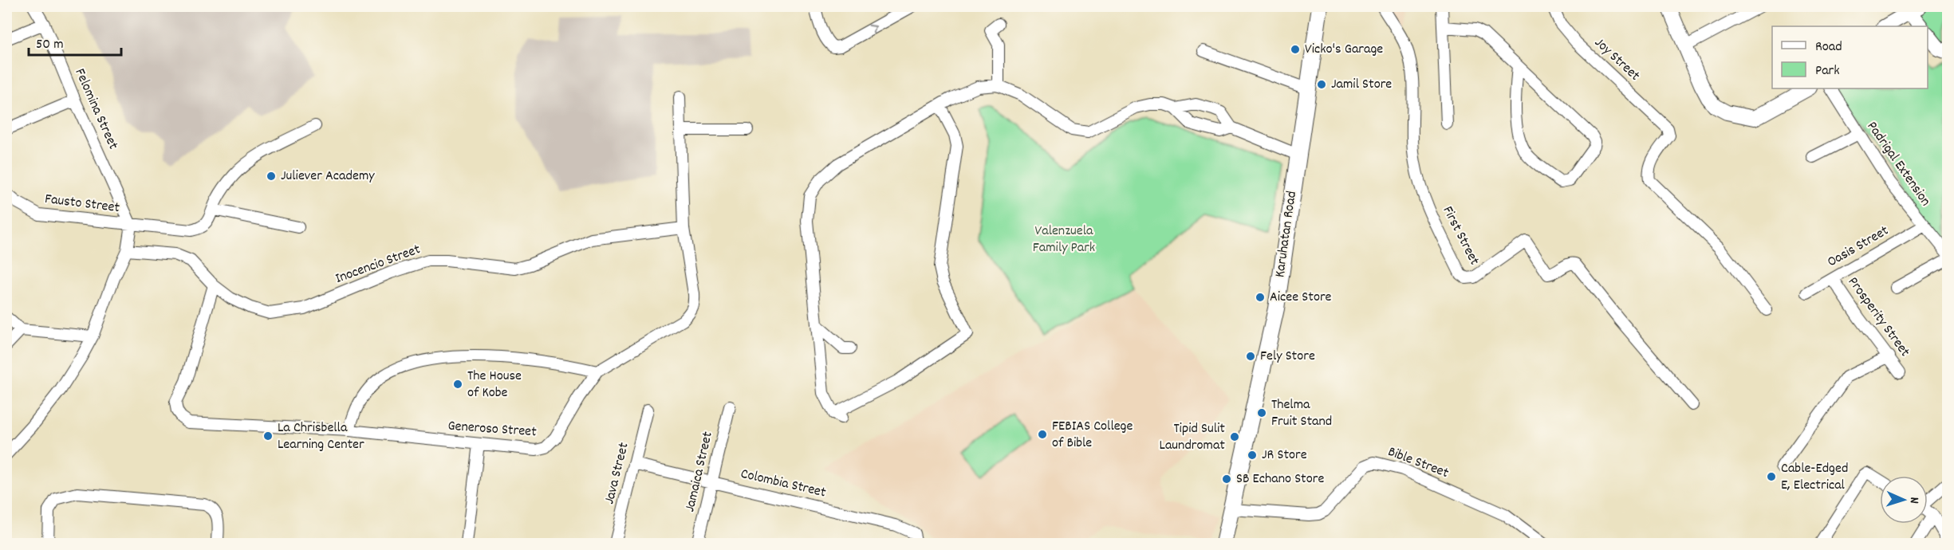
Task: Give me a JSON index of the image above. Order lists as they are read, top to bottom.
{
  "streets": {
    "main road": ["Karuhatan Road"],
    "street": [
      "Joy Street",
      "Felomina Street",
      "Padrigal Extension",
      "Fausto Street",
      "First Street",
      "Oasis Street",
      "Inocencio Street",
      "Prosperity Street",
      "Generoso Street",
      "Bible Street",
      "Jamaica Street",
      "Java Street",
      "Colombia Street"
    ]
  },
  "crossings": [
    ["Felomina Street", "Fausto Street"],
    ["Padrigal Extension", "Oasis Street"],
    ["Karuhatan Road", "Bible Street"],
    ["Oasis Street", "Prosperity Street"],
    ["Inocencio Street", "Generoso Street"],
    ["Jamaica Street", "Colombia Street"],
    ["Java Street", "Colombia Street"]
  ],
  "parks": ["Valenzuela Family Park"],
  "places": [
    "Vicko's Garage",
    "Jamil Store",
    "Juliever Academy",
    "Aicee Store",
    "Fely Store",
    "The House of Kobe",
    "Thelma Fruit Stand",
    "FEBIAS College of Bible",
    "La Chrisbella Learning Center",
    "Tipid Sulit Laundromat",
    "JR Store",
    "Cable-Edged E, Electrical",
    "SB Echano Store"
  ],
  "legend": ["Road", "Park"],
  "scale_bar": "50 m",
  "north": "right"
}
